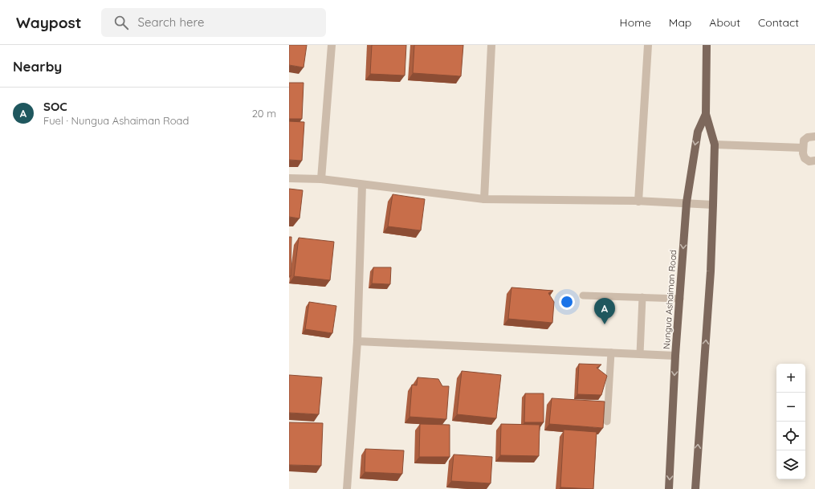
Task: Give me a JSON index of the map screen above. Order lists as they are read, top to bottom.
{
  "streets": {
    "main road": ["Nungua Ashaiman Road"]
  },
  "page": {
    "header": "Waypost",
    "search": "Search here",
    "nav": [
      "Home",
      "Map",
      "About",
      "Contact"
    ],
    "heading": "Nearby",
    "list": [
      {
        "mark": "A",
        "name": "SOC",
        "note": "Fuel · Nungua Ashaiman Road",
        "value": "20 m"
      }
    ],
    "pins": "A",
    "map_buttons": ["+", "−"]
  }
}
